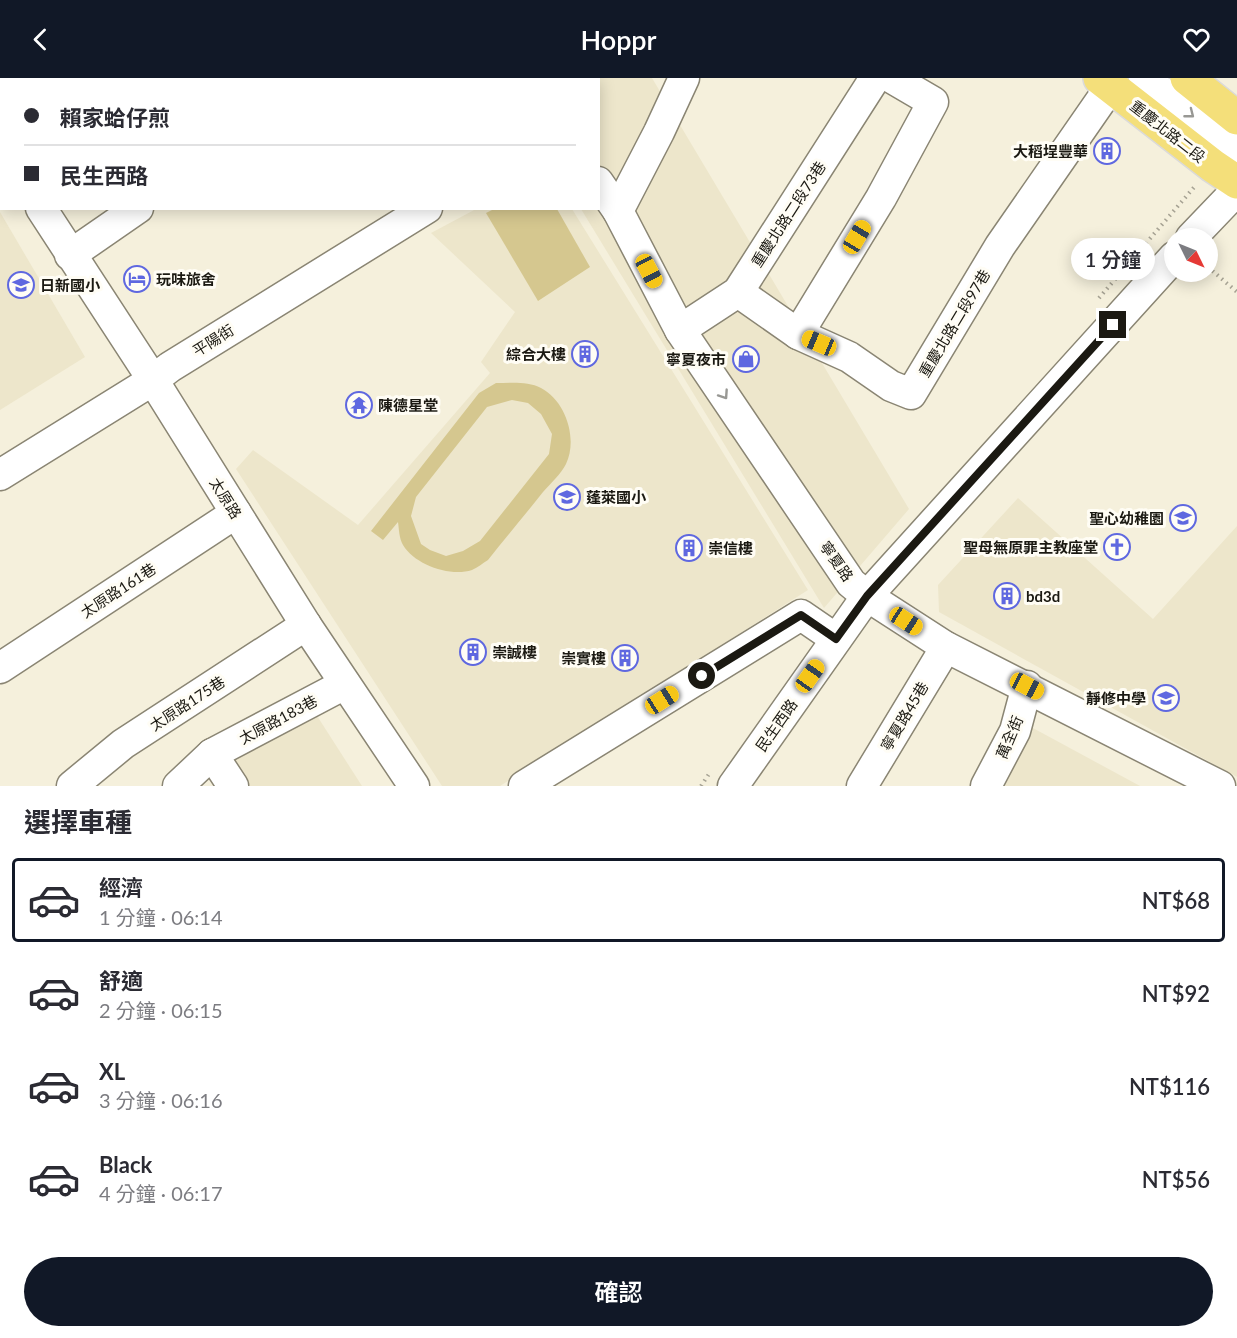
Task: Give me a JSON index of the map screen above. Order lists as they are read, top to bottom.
{
  "streets": {
    "main road": ["重慶北路二段"],
    "street": [
      "重慶北路二段73巷",
      "重慶北路二段97巷",
      "平陽街",
      "太原路",
      "寧夏路",
      "太原路161巷",
      "太原路175巷",
      "寧夏路45巷",
      "太原路183巷",
      "民生西路",
      "萬全街"
    ]
  },
  "crossings": [
    ["重慶北路二段", "重慶北路二段97巷"],
    ["重慶北路二段73巷", "重慶北路二段97巷"],
    ["重慶北路二段73巷", "寧夏路"],
    ["平陽街", "太原路"],
    ["太原路", "太原路161巷"],
    ["太原路", "太原路175巷"],
    ["太原路", "太原路183巷"],
    ["寧夏路", "寧夏路45巷"],
    ["寧夏路", "民生西路"],
    ["寧夏路", "萬全街"]
  ],
  "one_way": ["寧夏路"],
  "places": {
    "building": [
      "大稻埕豐華",
      "綜合大樓",
      "崇信樓",
      "bd3d",
      "崇誠樓",
      "崇實樓"
    ],
    "hotel": ["玩味旅舍"],
    "school or university": [
      "日新國小",
      "蓬萊國小",
      "聖心幼稚園",
      "靜修中學"
    ],
    "shop": ["寧夏夜市"],
    "temple": ["陳德星堂"],
    "church": ["聖母無原罪主教座堂"]
  },
  "north": "bottom right",
  "page": {
    "header": "Hoppr",
    "banner": ["賴家蛤仔煎", "民生西路"],
    "bubble": "1 分鐘",
    "heading": "選擇車種",
    "list": [
      {
        "name": "經濟",
        "note": "1 分鐘 · 06:14",
        "value": "NT$68"
      },
      {
        "name": "舒適",
        "note": "2 分鐘 · 06:15",
        "value": "NT$92"
      },
      {
        "name": "XL",
        "note": "3 分鐘 · 06:16",
        "value": "NT$116"
      },
      {
        "name": "Black",
        "note": "4 分鐘 · 06:17",
        "value": "NT$56"
      }
    ],
    "buttons": "確認"
  }
}
